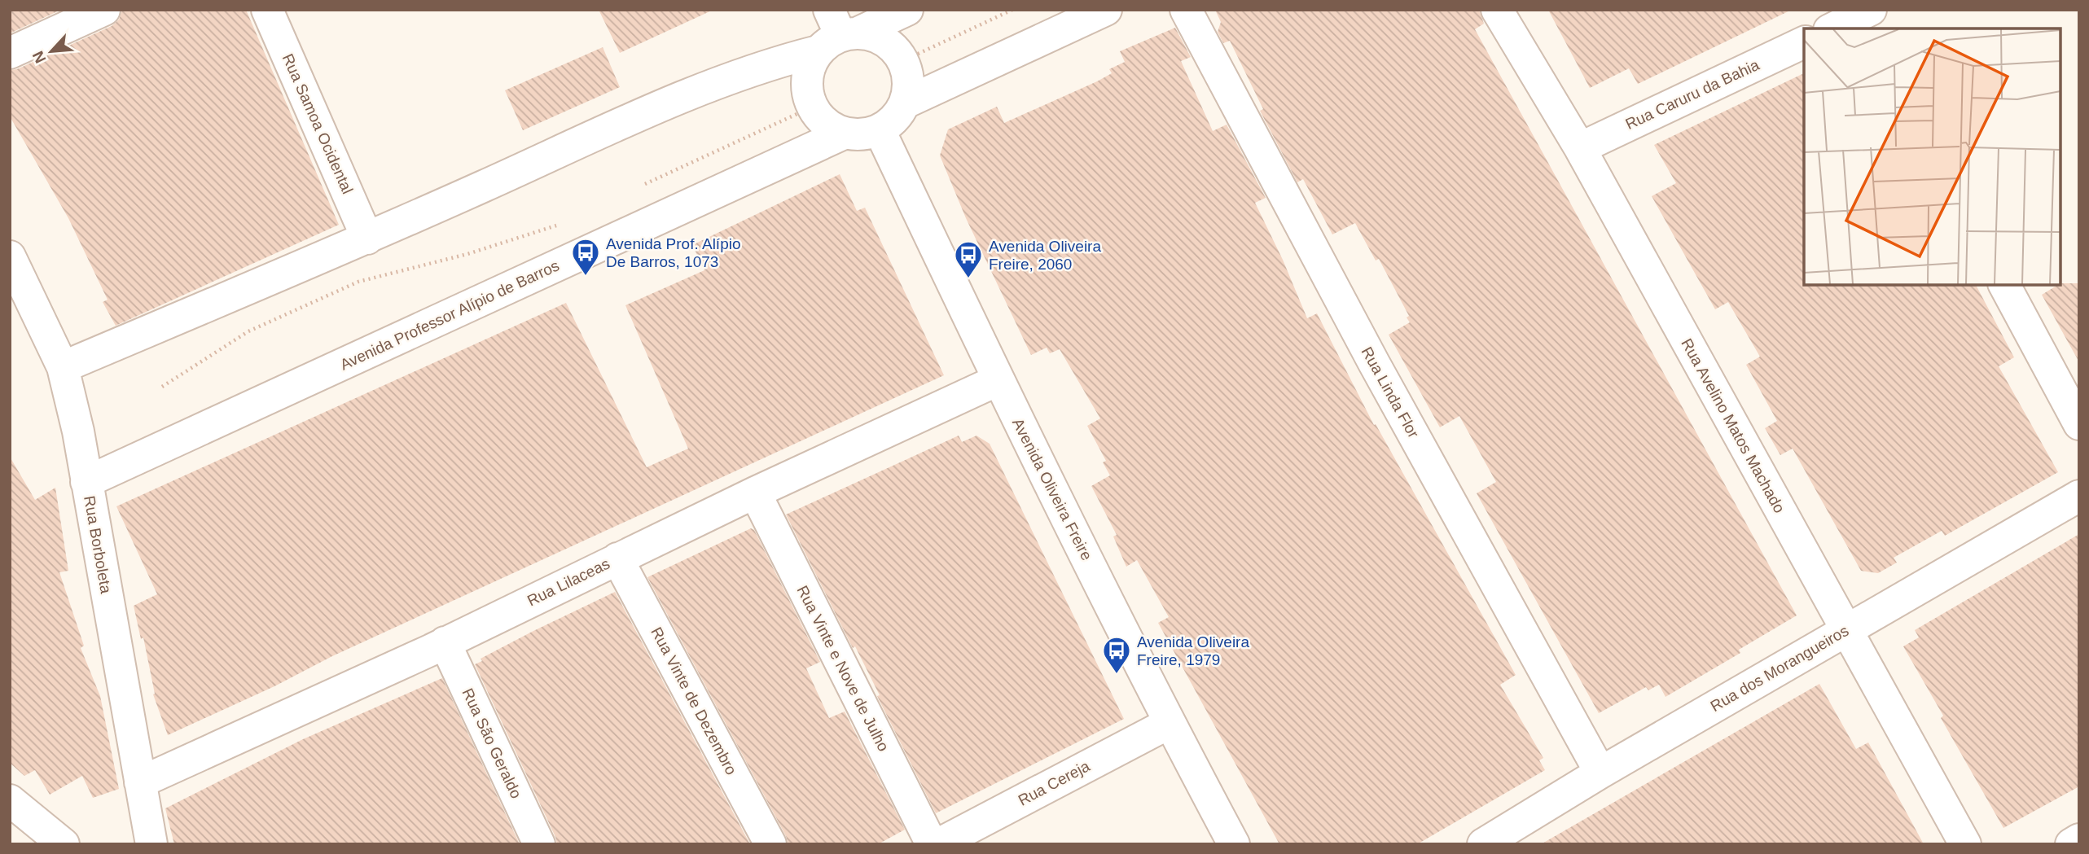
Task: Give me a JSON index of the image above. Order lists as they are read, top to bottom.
{
  "streets": {
    "street": [
      "Rua Caruru da Bahia",
      "Rua Samoa Ocidental",
      "Avenida Professor Alípio de Barros",
      "Rua Linda Flor",
      "Rua Avelino Matos Machado",
      "Avenida Oliveira Freire",
      "Rua Borboleta",
      "Rua Lilaceas",
      "Rua Vinte e Nove de Julho",
      "Rua dos Morangueiros",
      "Rua Vinte de Dezembro",
      "Rua São Geraldo",
      "Rua Cereja"
    ]
  },
  "crossings": [
    ["Rua Caruru da Bahia", "Rua Avelino Matos Machado"],
    ["Avenida Professor Alípio de Barros", "Avenida Oliveira Freire"],
    ["Avenida Professor Alípio de Barros", "Rua Borboleta"],
    ["Rua Linda Flor", "Rua dos Morangueiros"],
    ["Rua Avelino Matos Machado", "Rua dos Morangueiros"],
    ["Avenida Oliveira Freire", "Rua Lilaceas"],
    ["Avenida Oliveira Freire", "Rua Cereja"],
    ["Rua Borboleta", "Rua Lilaceas"],
    ["Rua Lilaceas", "Rua Vinte e Nove de Julho"],
    ["Rua Lilaceas", "Rua Vinte de Dezembro"],
    ["Rua Lilaceas", "Rua São Geraldo"]
  ],
  "places": {
    "bus stop": ["Avenida Prof. Alípio De Barros, 1073", "Avenida Oliveira Freire, 2060", "Avenida Oliveira Freire, 1979"]
  },
  "north": "bottom left"
}
